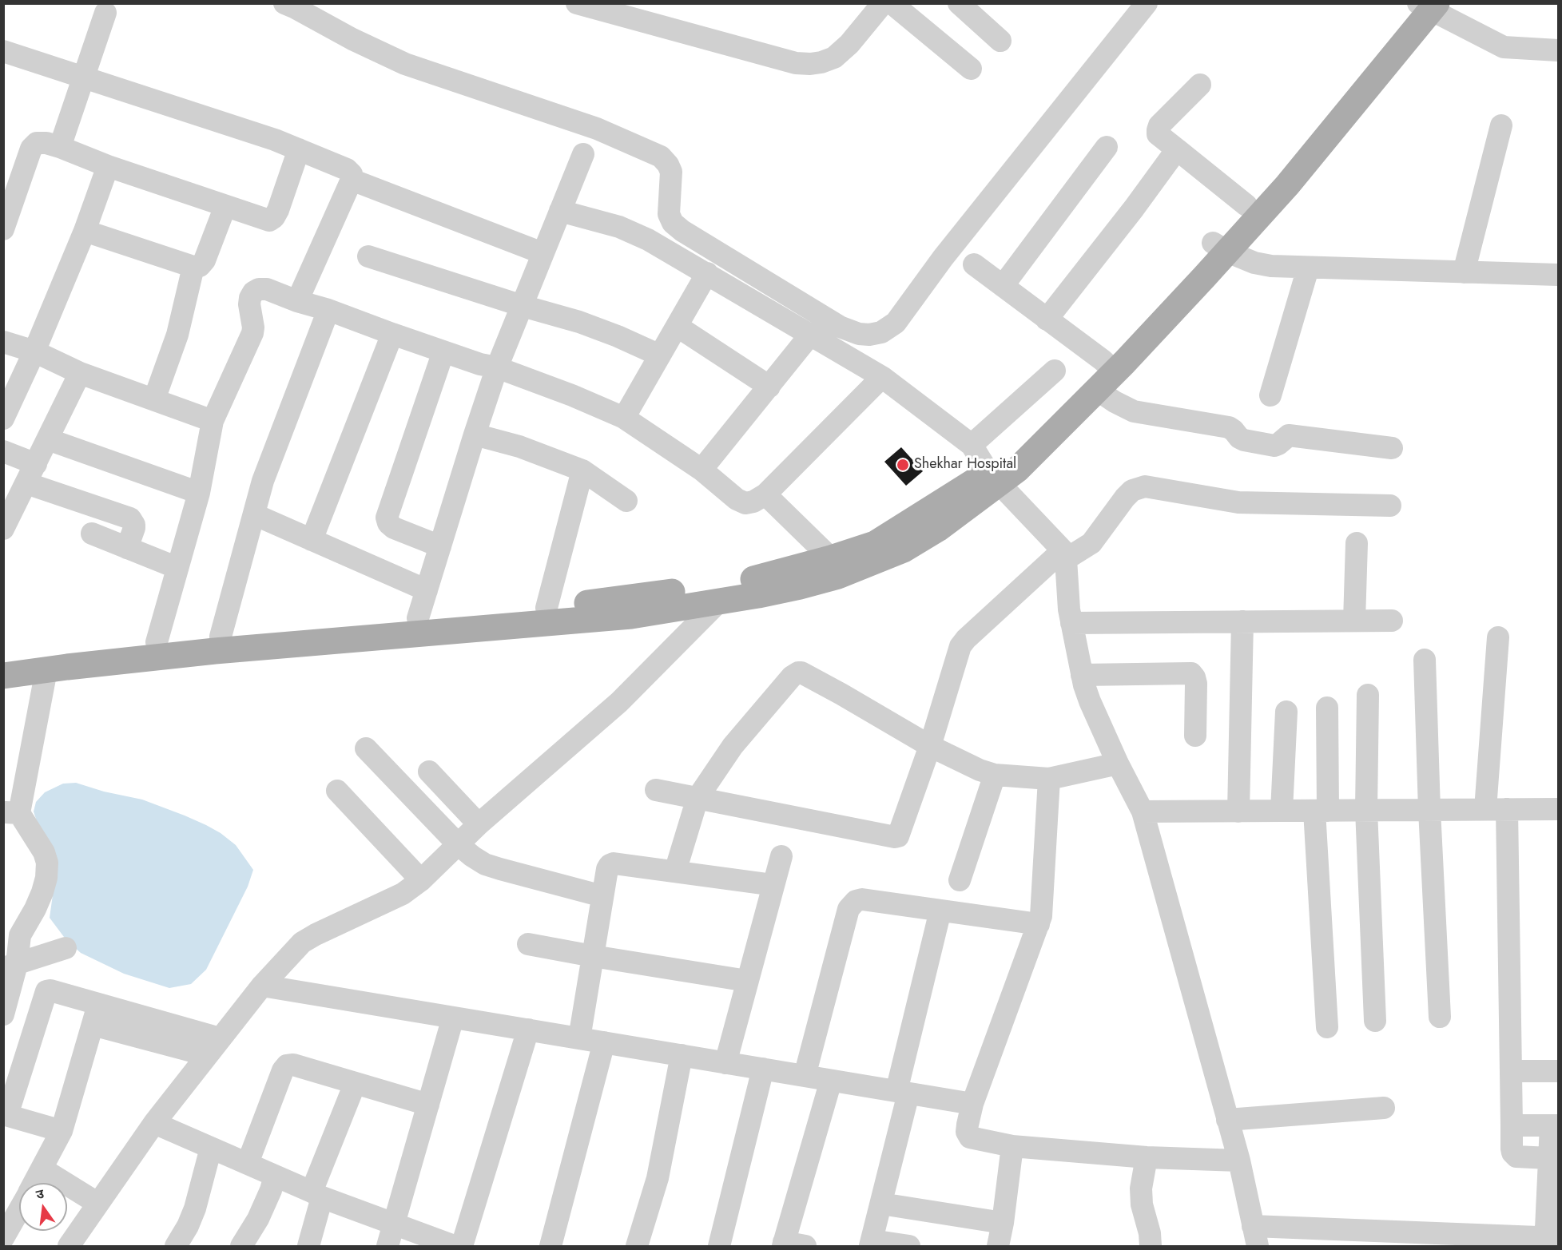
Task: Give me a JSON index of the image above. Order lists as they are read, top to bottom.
{
  "places": ["Shekhar Hospital"],
  "north": "top"
}
